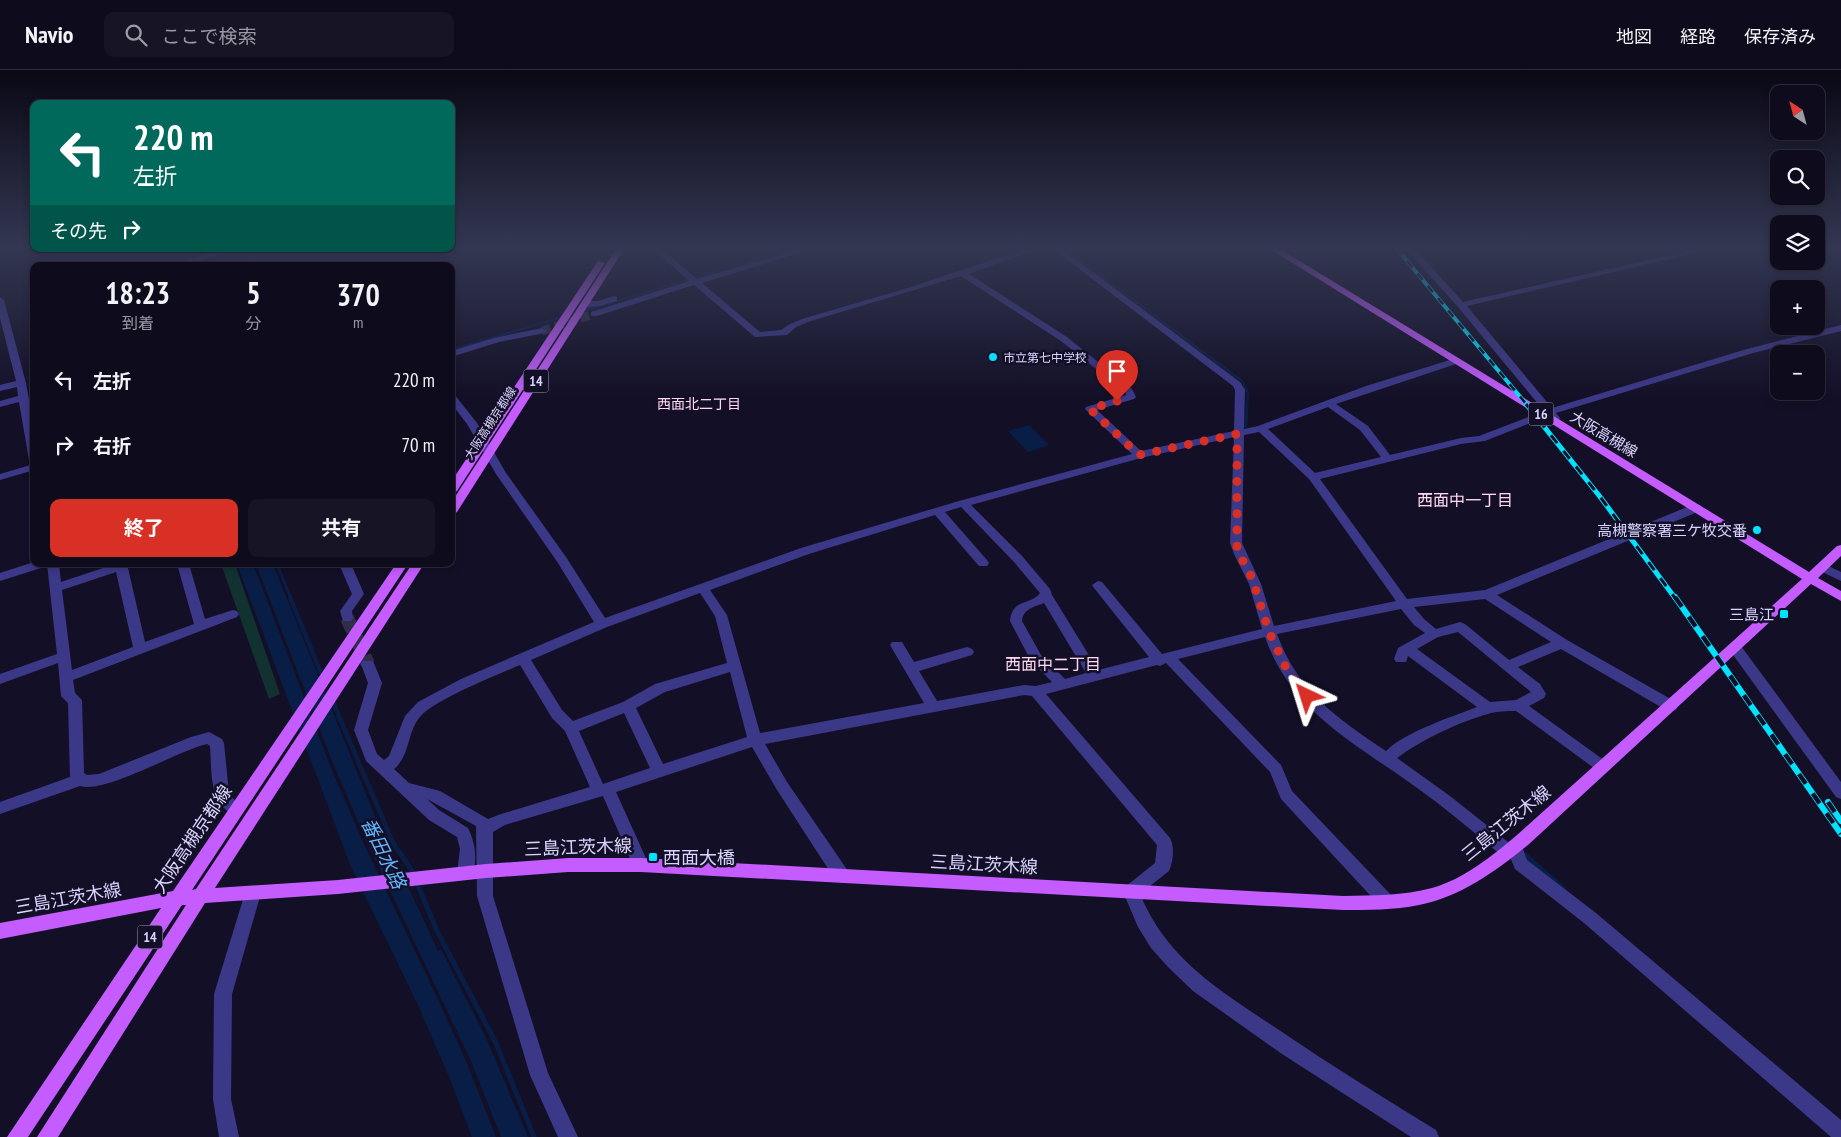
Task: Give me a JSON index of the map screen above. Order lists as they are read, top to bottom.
{
  "streets": {
    "main road": [
      "14",
      "16",
      "大阪高槻京都線",
      "大阪高槻線",
      "三島江茨木線"
    ]
  },
  "crossings": [
    ["14", "三島江茨木線"],
    ["大阪高槻京都線", "三島江茨木線"],
    ["大阪高槻線", "三島江茨木線"]
  ],
  "districts": ["西面北二丁目", "西面中一丁目", "西面中二丁目"],
  "water": ["番田水路"],
  "places": {
    "other": ["市立第七中学校", "高槻警察署三ケ牧交番"],
    "transit": ["三島江", "西面大橋"]
  },
  "north": "top left",
  "page": {
    "header": "Navio",
    "search": "ここで検索",
    "nav": ["地図", "経路", "保存済み"],
    "map_buttons": ["+", "−"],
    "turn": ["220 m", "左折"],
    "then": "その先",
    "eta": [
      "18:23",
      "到着",
      "5",
      "分",
      "370",
      "m"
    ],
    "list": [
      {
        "name": "左折",
        "value": "220 m"
      },
      {
        "name": "右折",
        "value": "70 m"
      }
    ],
    "buttons": ["終了", "共有"]
  }
}
